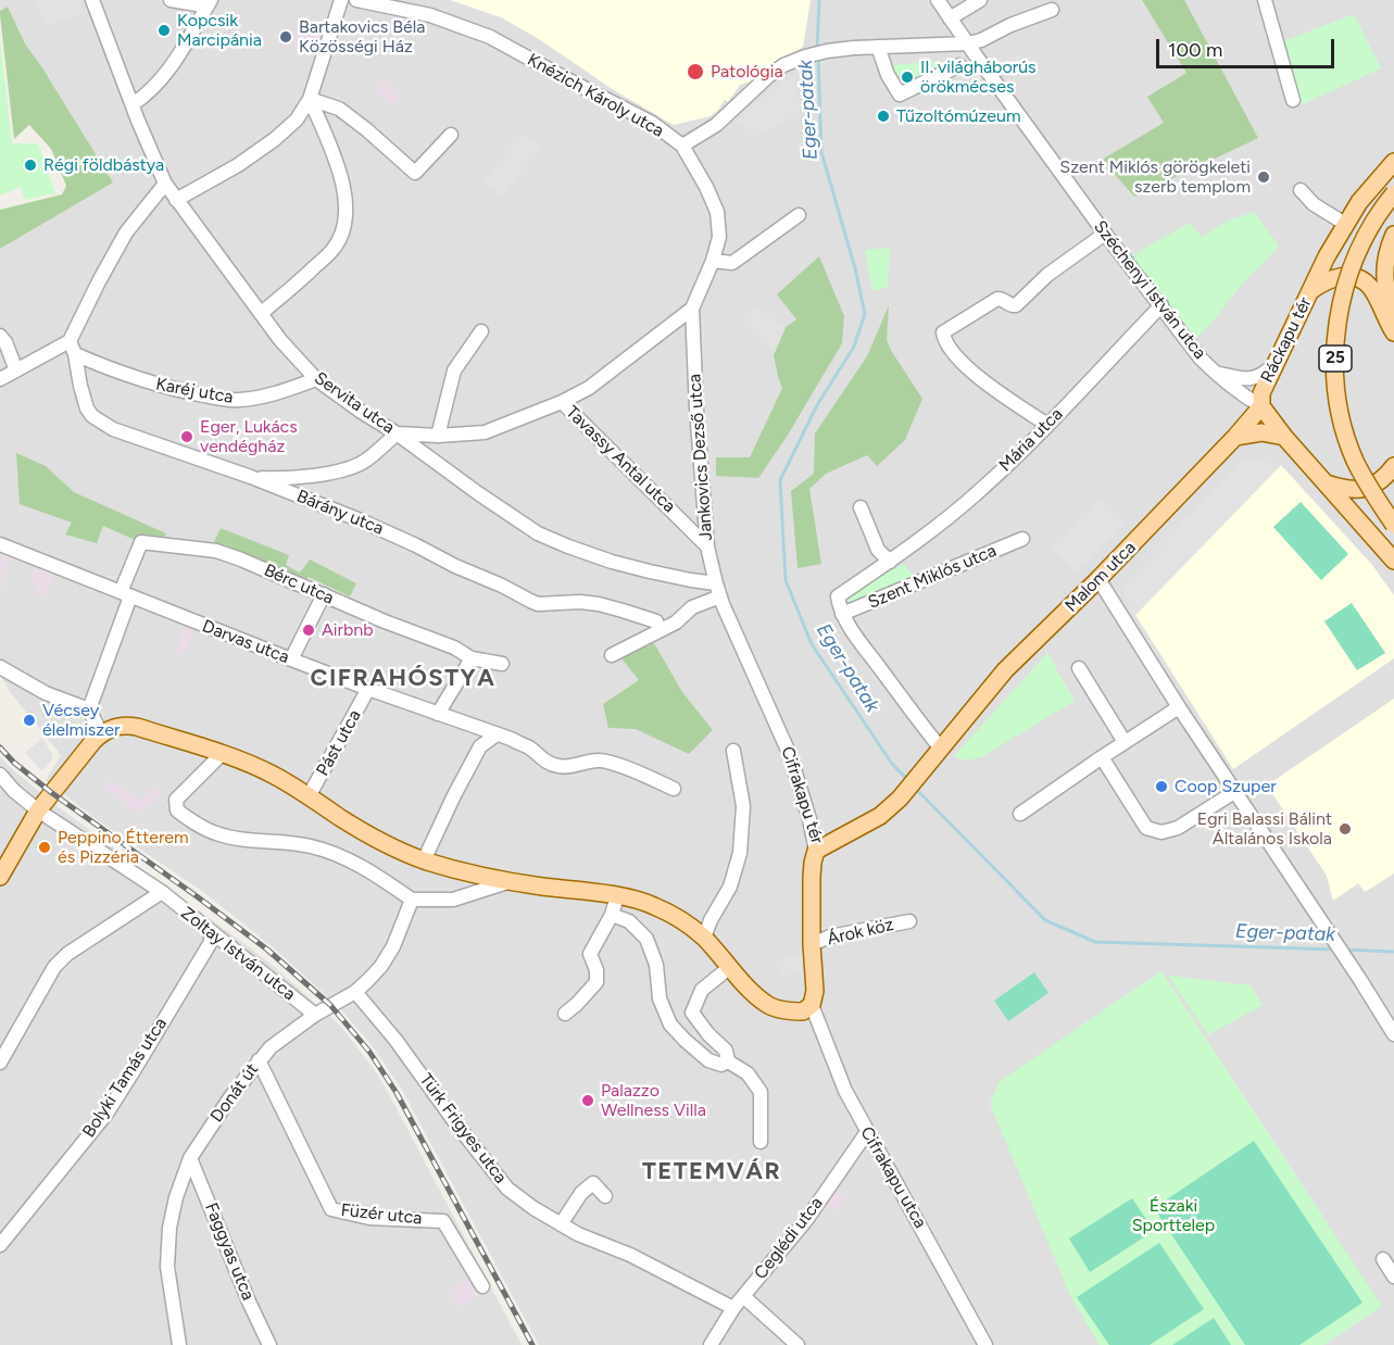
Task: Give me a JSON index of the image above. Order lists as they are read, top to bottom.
{
  "streets": {
    "main road": [
      "Ráckapu tér",
      "25",
      "Malom utca",
      "Cifrakapu tér"
    ],
    "street": [
      "Knézich Károly utca",
      "Széchenyi István utca",
      "Karéj utca",
      "Servita utca",
      "Mária utca",
      "Jankovics Dezső utca",
      "Tavassy Antal utca",
      "Bárány utca",
      "Szent Miklós utca",
      "Bérc utca",
      "Darvas utca",
      "Pást utca",
      "Árok köz",
      "Zoltay István utca",
      "Bolyki Tamás utca",
      "Donát út",
      "Türk Frigyes utca",
      "Cifrakapu utca",
      "Füzér utca",
      "Ceglédi utca",
      "Faggyas utca"
    ]
  },
  "crossings": [
    ["Knézich Károly utca", "Széchenyi István utca"],
    ["Széchenyi István utca", "Ráckapu tér"],
    ["Széchenyi István utca", "Mária utca"],
    ["Széchenyi István utca", "Malom utca"],
    ["Ráckapu tér", "Malom utca"],
    ["Karéj utca", "Servita utca"],
    ["Karéj utca", "Bárány utca"],
    ["Servita utca", "Jankovics Dezső utca"],
    ["Servita utca", "Cifrakapu tér"],
    ["Mária utca", "Szent Miklós utca"],
    ["Jankovics Dezső utca", "Tavassy Antal utca"],
    ["Jankovics Dezső utca", "Cifrakapu tér"],
    ["Malom utca", "Cifrakapu tér"],
    ["Bérc utca", "Darvas utca"],
    ["Darvas utca", "Pást utca"],
    ["Zoltay István utca", "Bolyki Tamás utca"],
    ["Zoltay István utca", "Donát út"],
    ["Donát út", "Türk Frigyes utca"],
    ["Donát út", "Füzér utca"],
    ["Donát út", "Faggyas utca"],
    ["Türk Frigyes utca", "Ceglédi utca"],
    ["Cifrakapu utca", "Ceglédi utca"]
  ],
  "districts": ["CIFRAHÓSTYA", "TETEMVÁR"],
  "water": ["Eger-patak"],
  "parks": ["Északi Sporttelep"],
  "places": [
    "Kopcsik Marcipánia",
    "Bartakovics Béla Közösségi Ház",
    "Patológia",
    "II. világháborús örökmécses",
    "Tűzoltómúzeum",
    "Régi földbástya",
    "Szent Miklós görögkeleti szerb templom",
    "Eger, Lukács vendégház",
    "Airbnb",
    "Vécsey élelmiszer",
    "Coop Szuper",
    "Egri Balassi Bálint Általános Iskola",
    "Peppino Étterem és Pizzéria",
    "Palazzo Wellness Villa"
  ],
  "scale_bar": "100 m"
}
